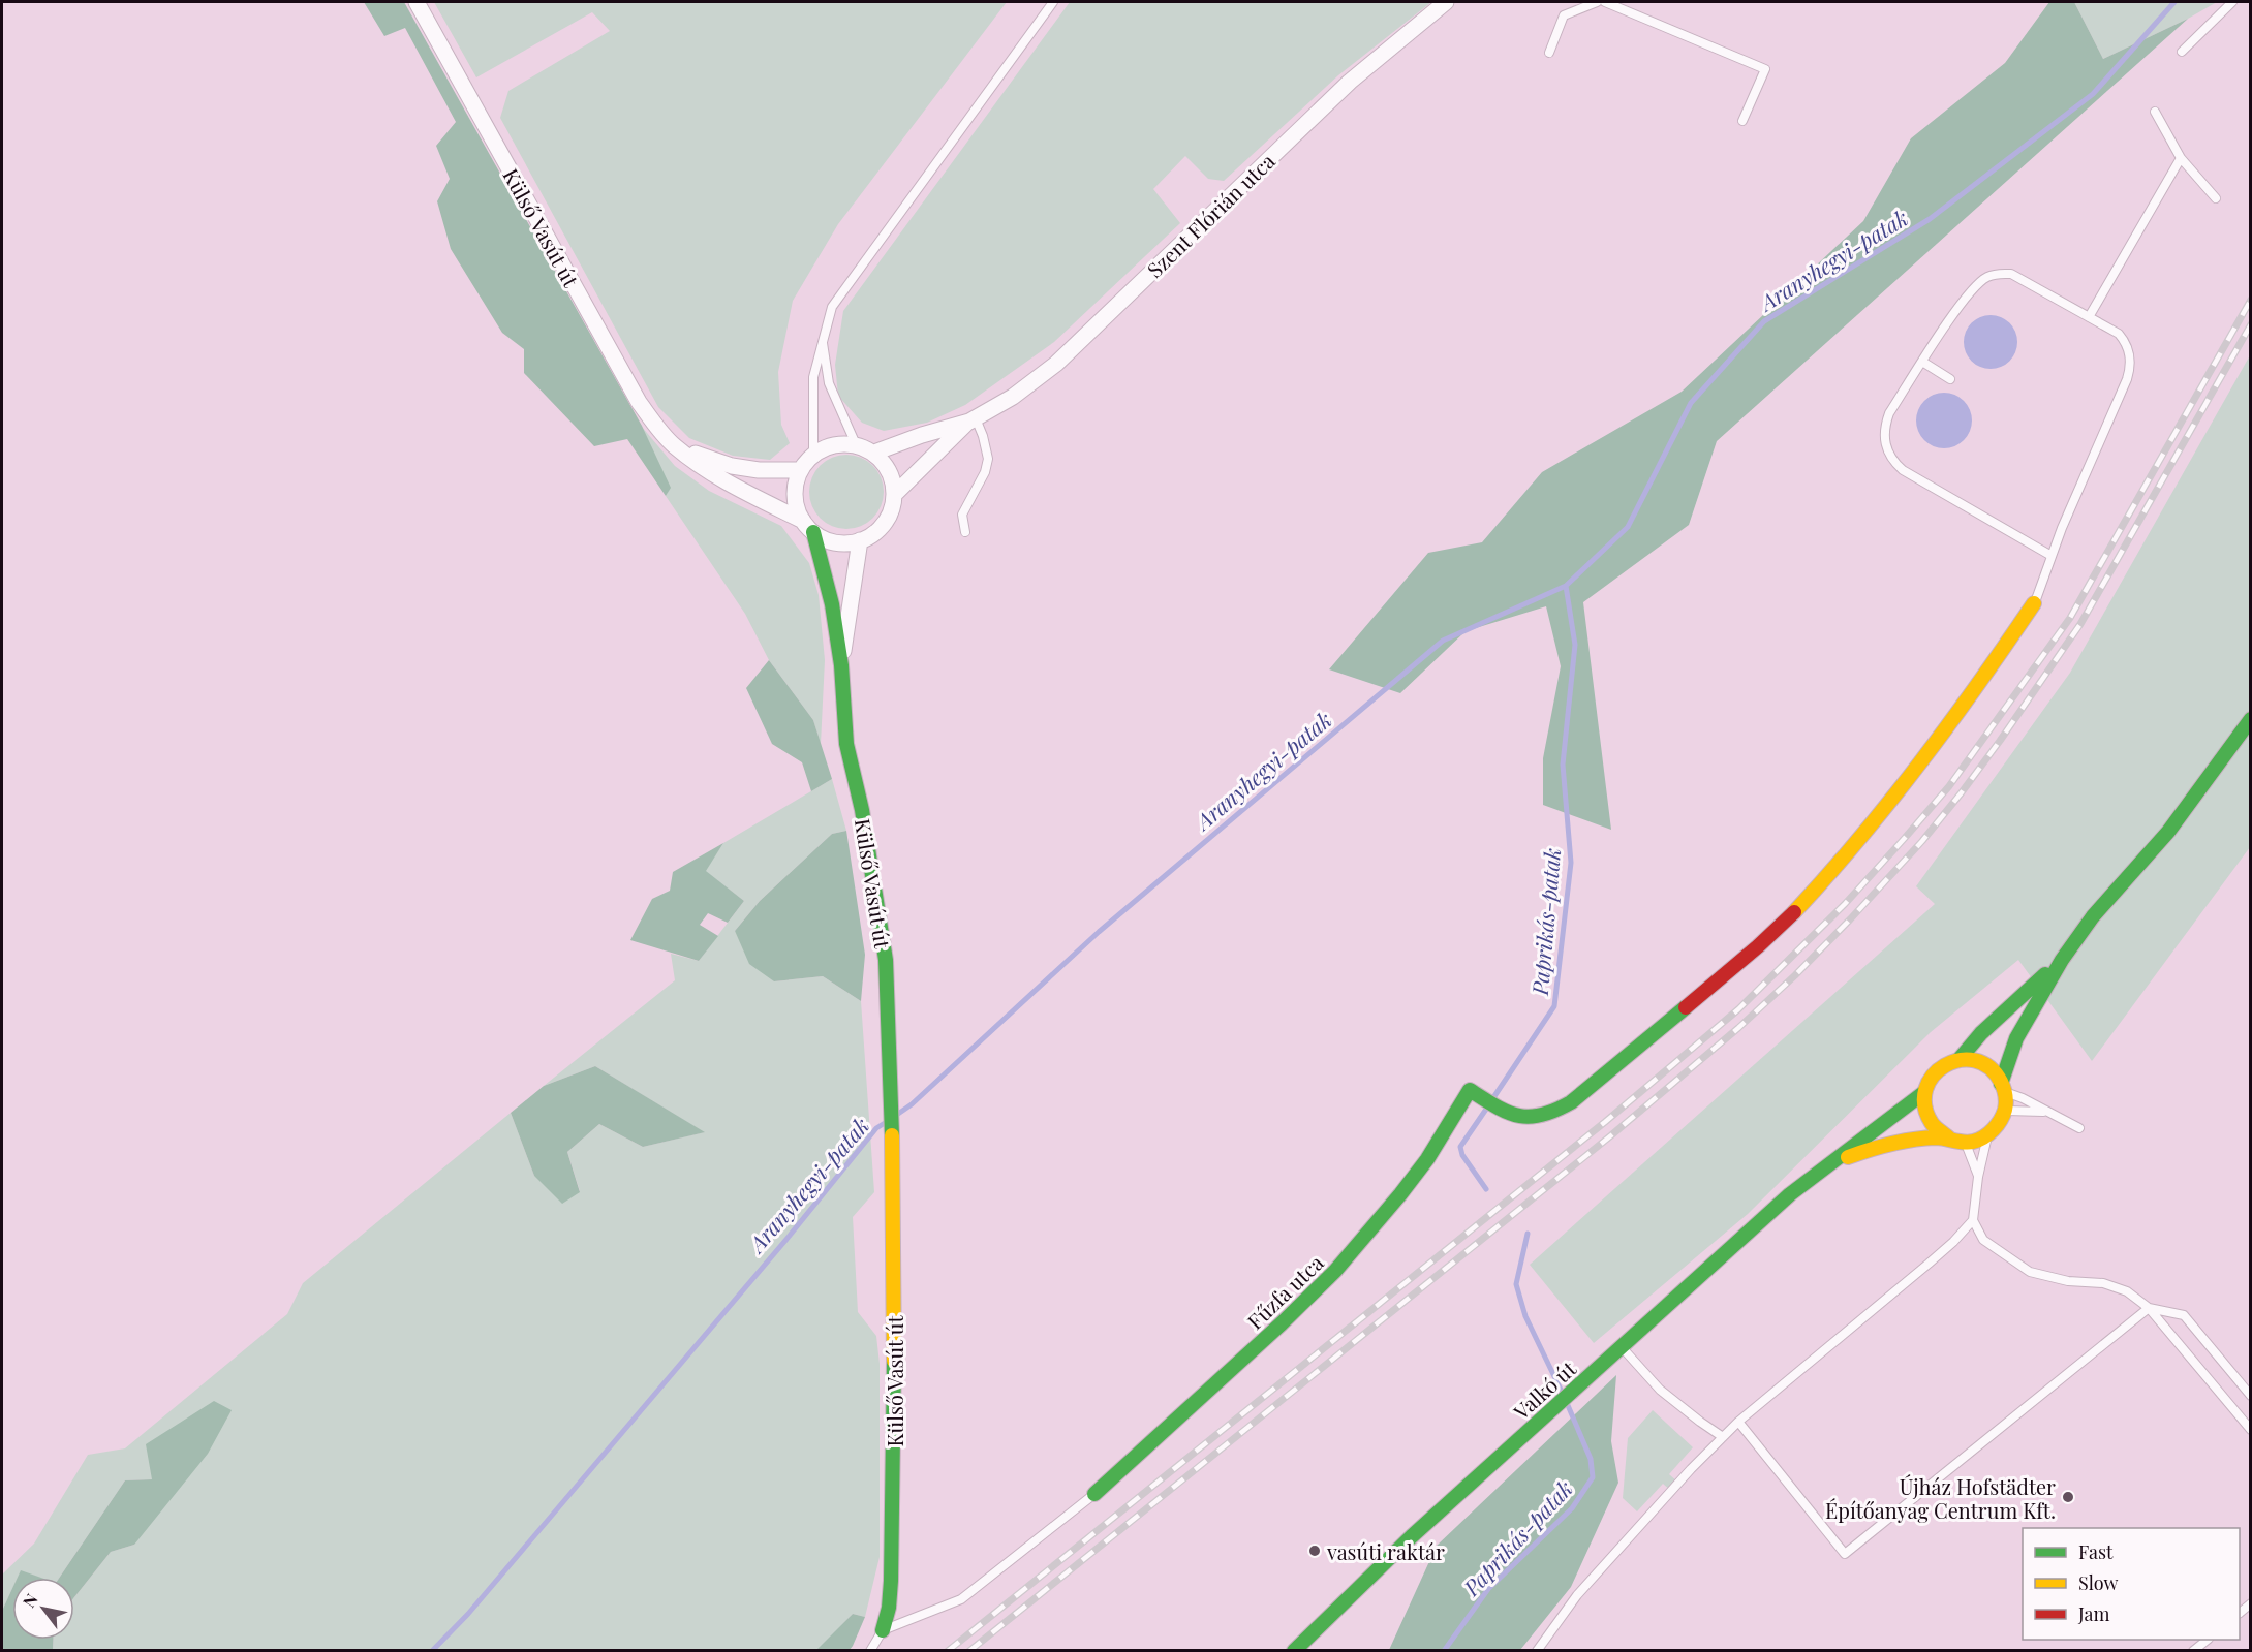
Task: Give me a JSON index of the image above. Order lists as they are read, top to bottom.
{
  "streets": {
    "street": [
      "Szent Flórián utca",
      "Külső Vasút út",
      "Fűzfa utca",
      "Valkó út"
    ]
  },
  "crossings": [
    ["Szent Flórián utca", "Külső Vasút út"]
  ],
  "water": ["Aranyhegyi-patak", "Paprikás-patak"],
  "places": ["Újház Hofstädter Építőanyag Centrum Kft.", "vasúti raktár"],
  "legend": ["Fast", "Slow", "Jam"],
  "north": "top left"
}
